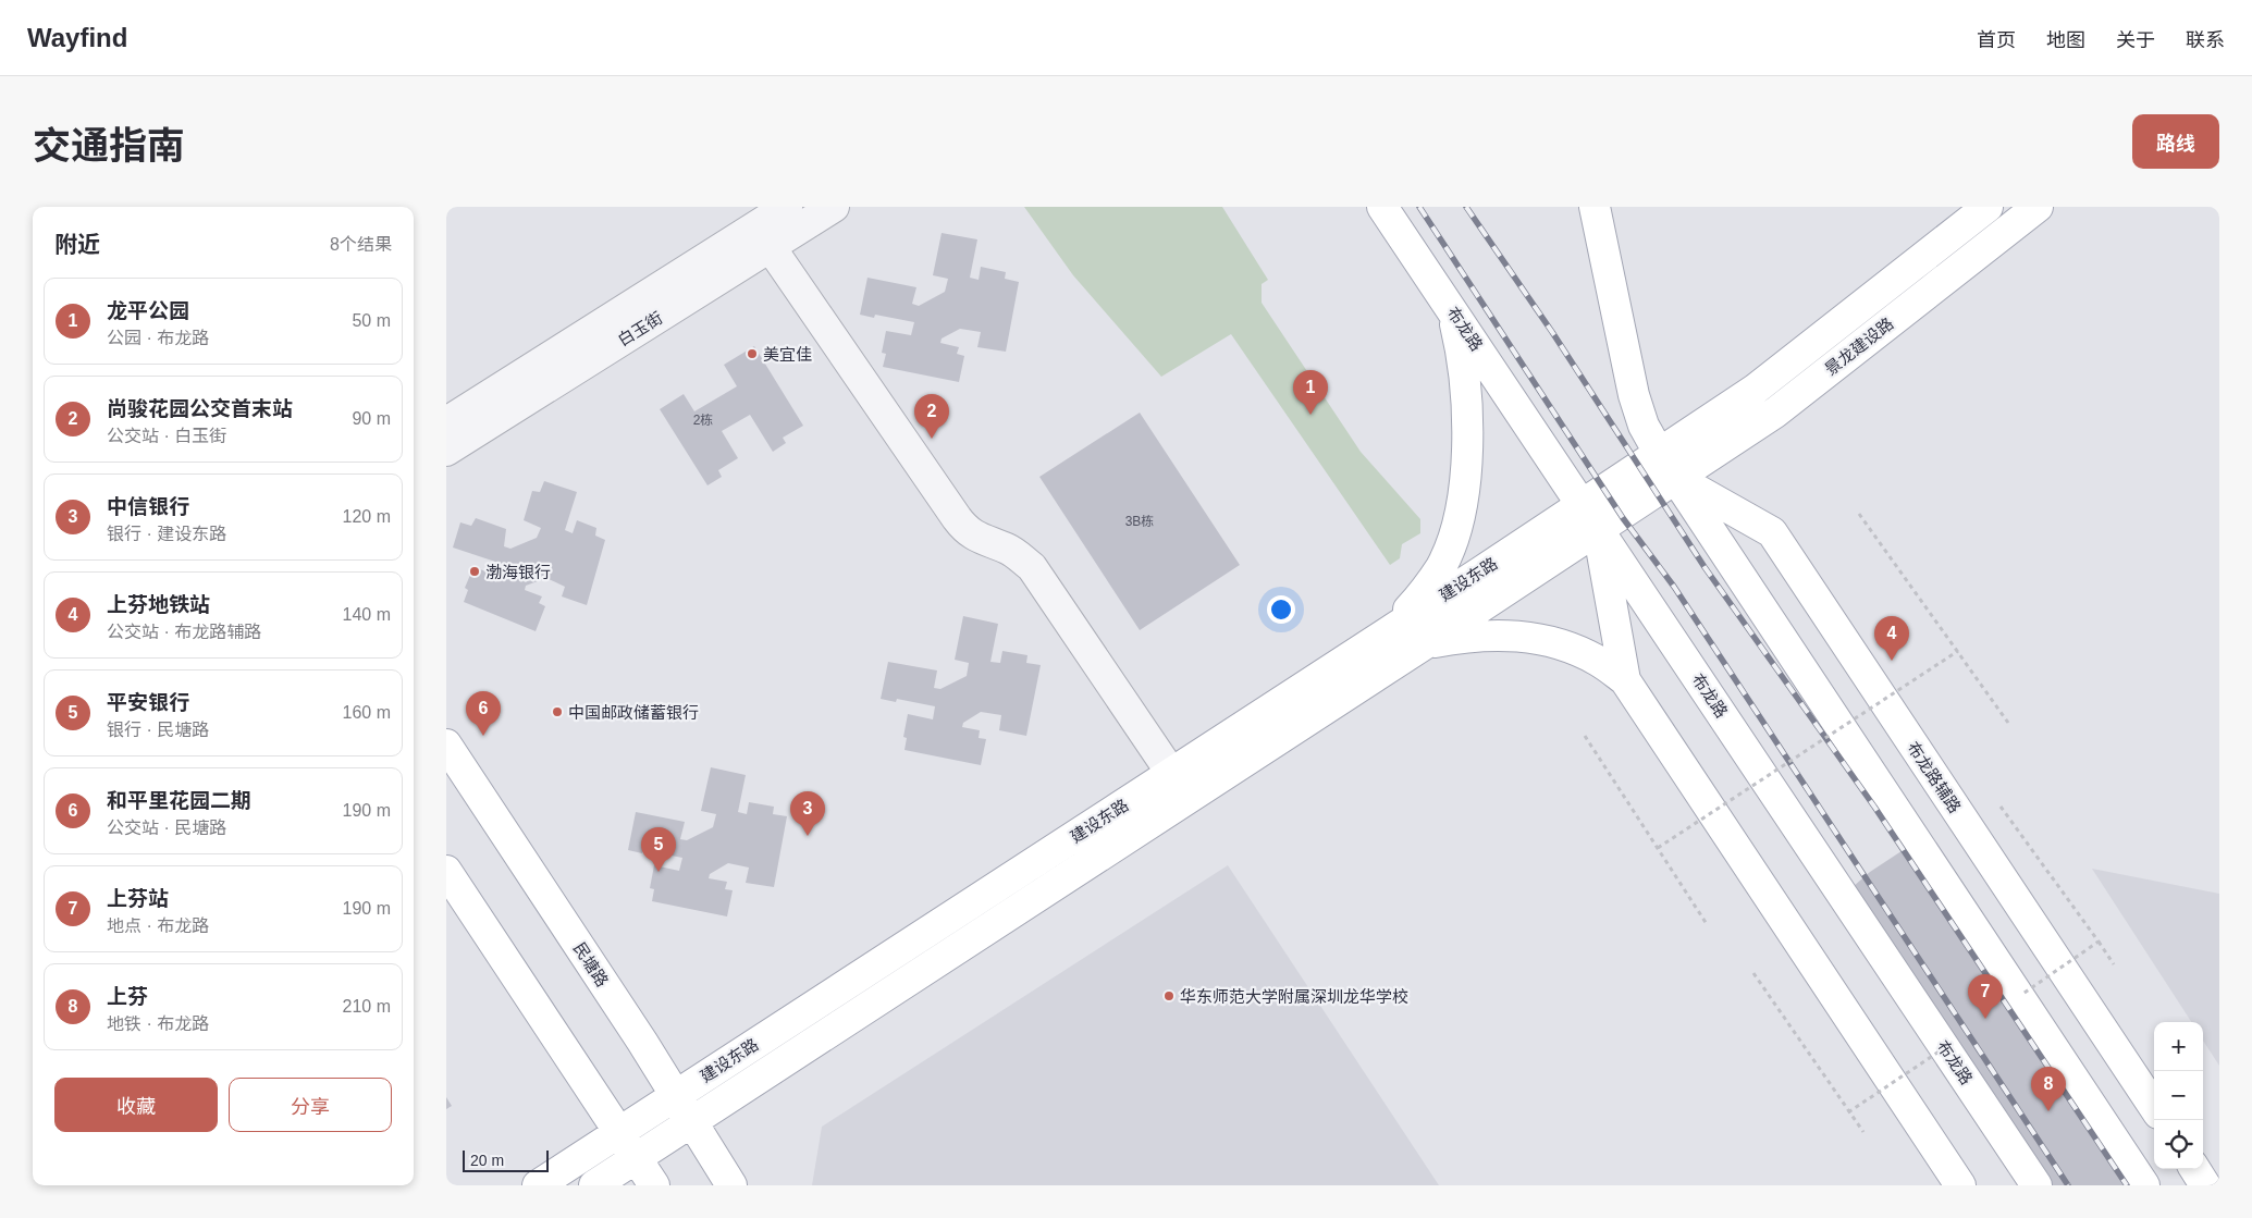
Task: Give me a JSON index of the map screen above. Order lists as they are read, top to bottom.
{
  "streets": {
    "main road": [
      "布龙路",
      "景龙建设路",
      "建设东路",
      "布龙路辅路",
      "民塘路"
    ],
    "street": ["白玉街"]
  },
  "crossings": [
    ["布龙路", "建设东路"],
    ["景龙建设路", "建设东路"],
    ["景龙建设路", "布龙路辅路"],
    ["建设东路", "布龙路辅路"],
    ["建设东路", "民塘路"]
  ],
  "places": [
    "美宜佳",
    "渤海银行",
    "中国邮政储蓄银行",
    "华东师范大学附属深圳龙华学校"
  ],
  "house_numbers": ["2栋", "3B栋"],
  "scale_bar": "20 m",
  "page": {
    "header": "Wayfind",
    "nav": [
      "首页",
      "地图",
      "关于",
      "联系"
    ],
    "title": "交通指南",
    "buttons": [
      "路线",
      ["收藏", "分享"]
    ],
    "heading": ["附近", "8个结果"],
    "list": [
      {
        "mark": "1",
        "name": "龙平公园",
        "note": "公园 · 布龙路",
        "value": "50 m"
      },
      {
        "mark": "2",
        "name": "尚骏花园公交首末站",
        "note": "公交站 · 白玉街",
        "value": "90 m"
      },
      {
        "mark": "3",
        "name": "中信银行",
        "note": "银行 · 建设东路",
        "value": "120 m"
      },
      {
        "mark": "4",
        "name": "上芬地铁站",
        "note": "公交站 · 布龙路辅路",
        "value": "140 m"
      },
      {
        "mark": "5",
        "name": "平安银行",
        "note": "银行 · 民塘路",
        "value": "160 m"
      },
      {
        "mark": "6",
        "name": "和平里花园二期",
        "note": "公交站 · 民塘路",
        "value": "190 m"
      },
      {
        "mark": "7",
        "name": "上芬站",
        "note": "地点 · 布龙路",
        "value": "190 m"
      },
      {
        "mark": "8",
        "name": "上芬",
        "note": "地铁 · 布龙路",
        "value": "210 m"
      }
    ],
    "pins": [
      "1",
      "2",
      "4",
      "6",
      "3",
      "5",
      "7",
      "8"
    ],
    "map_buttons": ["+", "−"],
    "scale": "20 m"
  }
}
